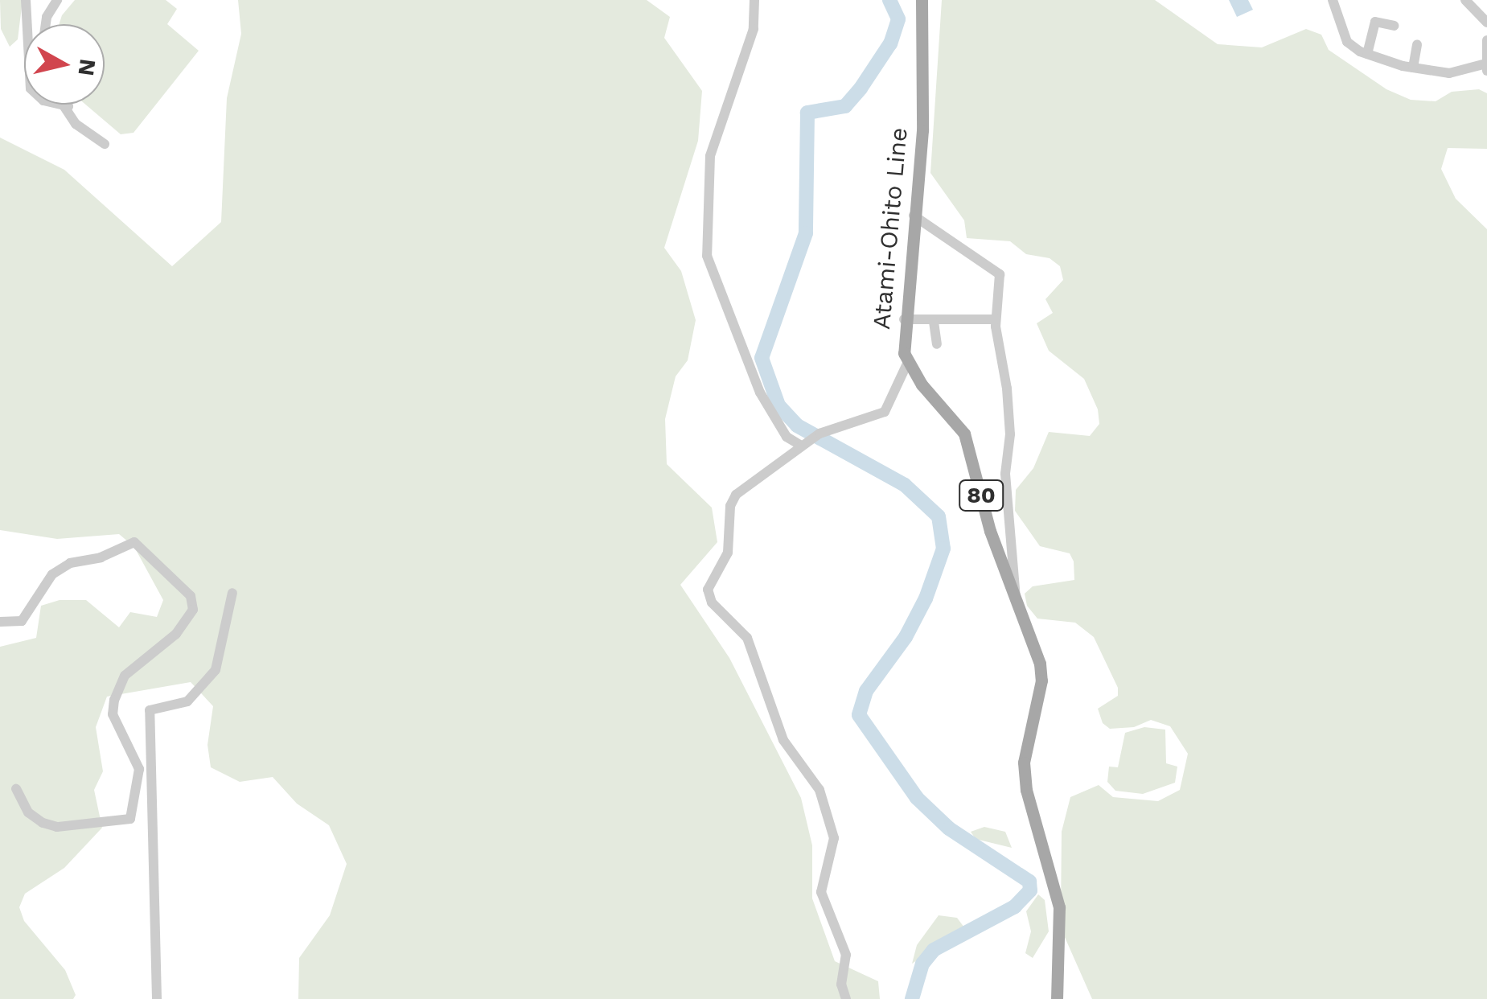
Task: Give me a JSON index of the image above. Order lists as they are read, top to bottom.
{
  "streets": {
    "main road": ["Atami-Ohito Line", "80"]
  },
  "north": "right"
}
